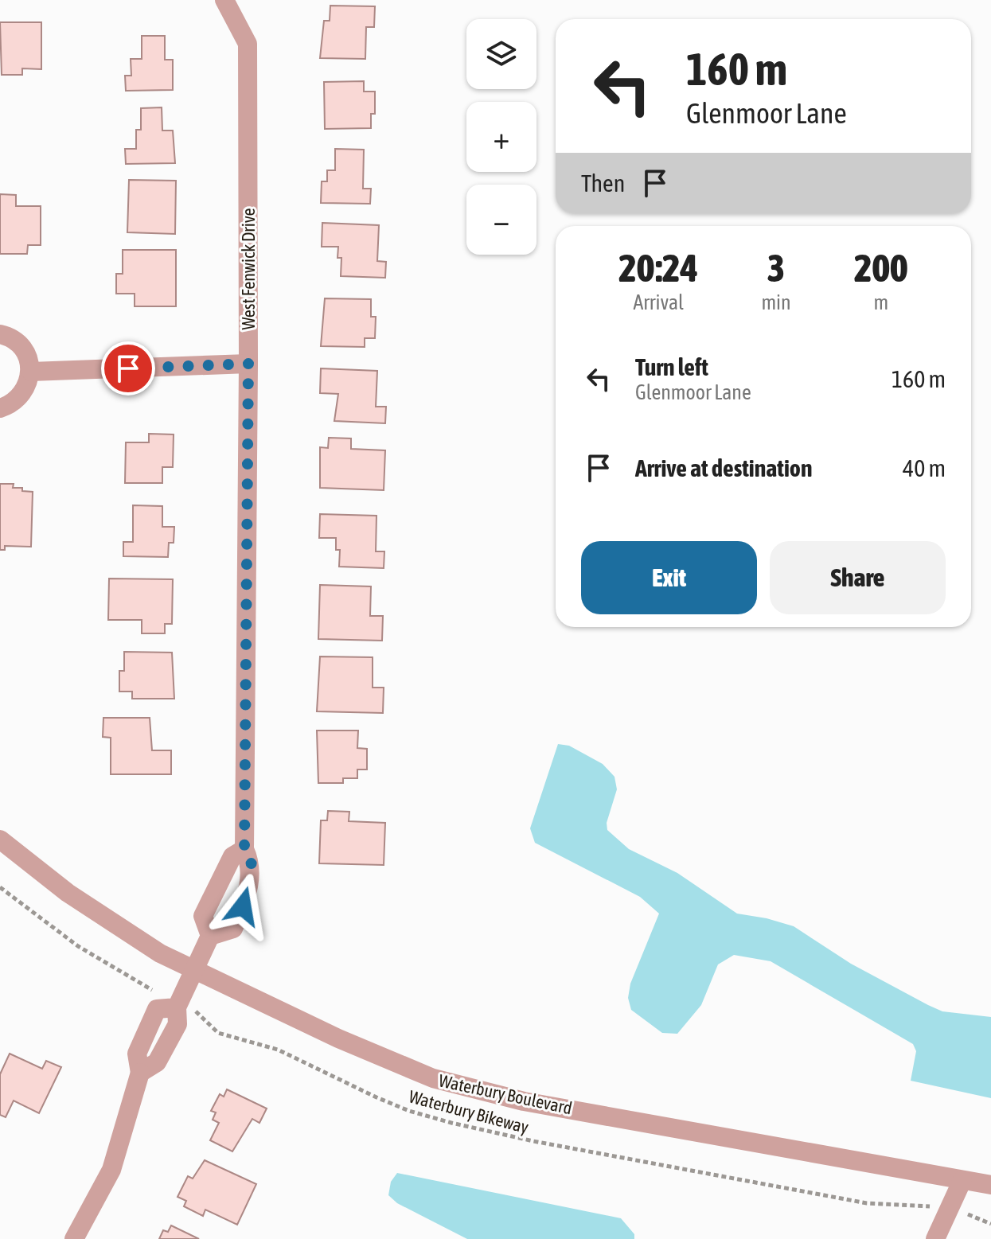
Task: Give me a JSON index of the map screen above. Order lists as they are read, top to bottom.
{
  "streets": {
    "street": ["West Fenwick Drive", "Waterbury Boulevard"],
    "path": ["Waterbury Bikeway"]
  },
  "page": {
    "map_buttons": ["+", "−"],
    "turn": ["160 m", "Glenmoor Lane"],
    "then": "Then",
    "eta": [
      "20:24",
      "Arrival",
      "3",
      "min",
      "200",
      "m"
    ],
    "list": [
      {
        "name": "Turn left",
        "note": "Glenmoor Lane",
        "value": "160 m"
      },
      {
        "name": "Arrive at destination",
        "value": "40 m"
      }
    ],
    "buttons": ["Exit", "Share"]
  }
}
